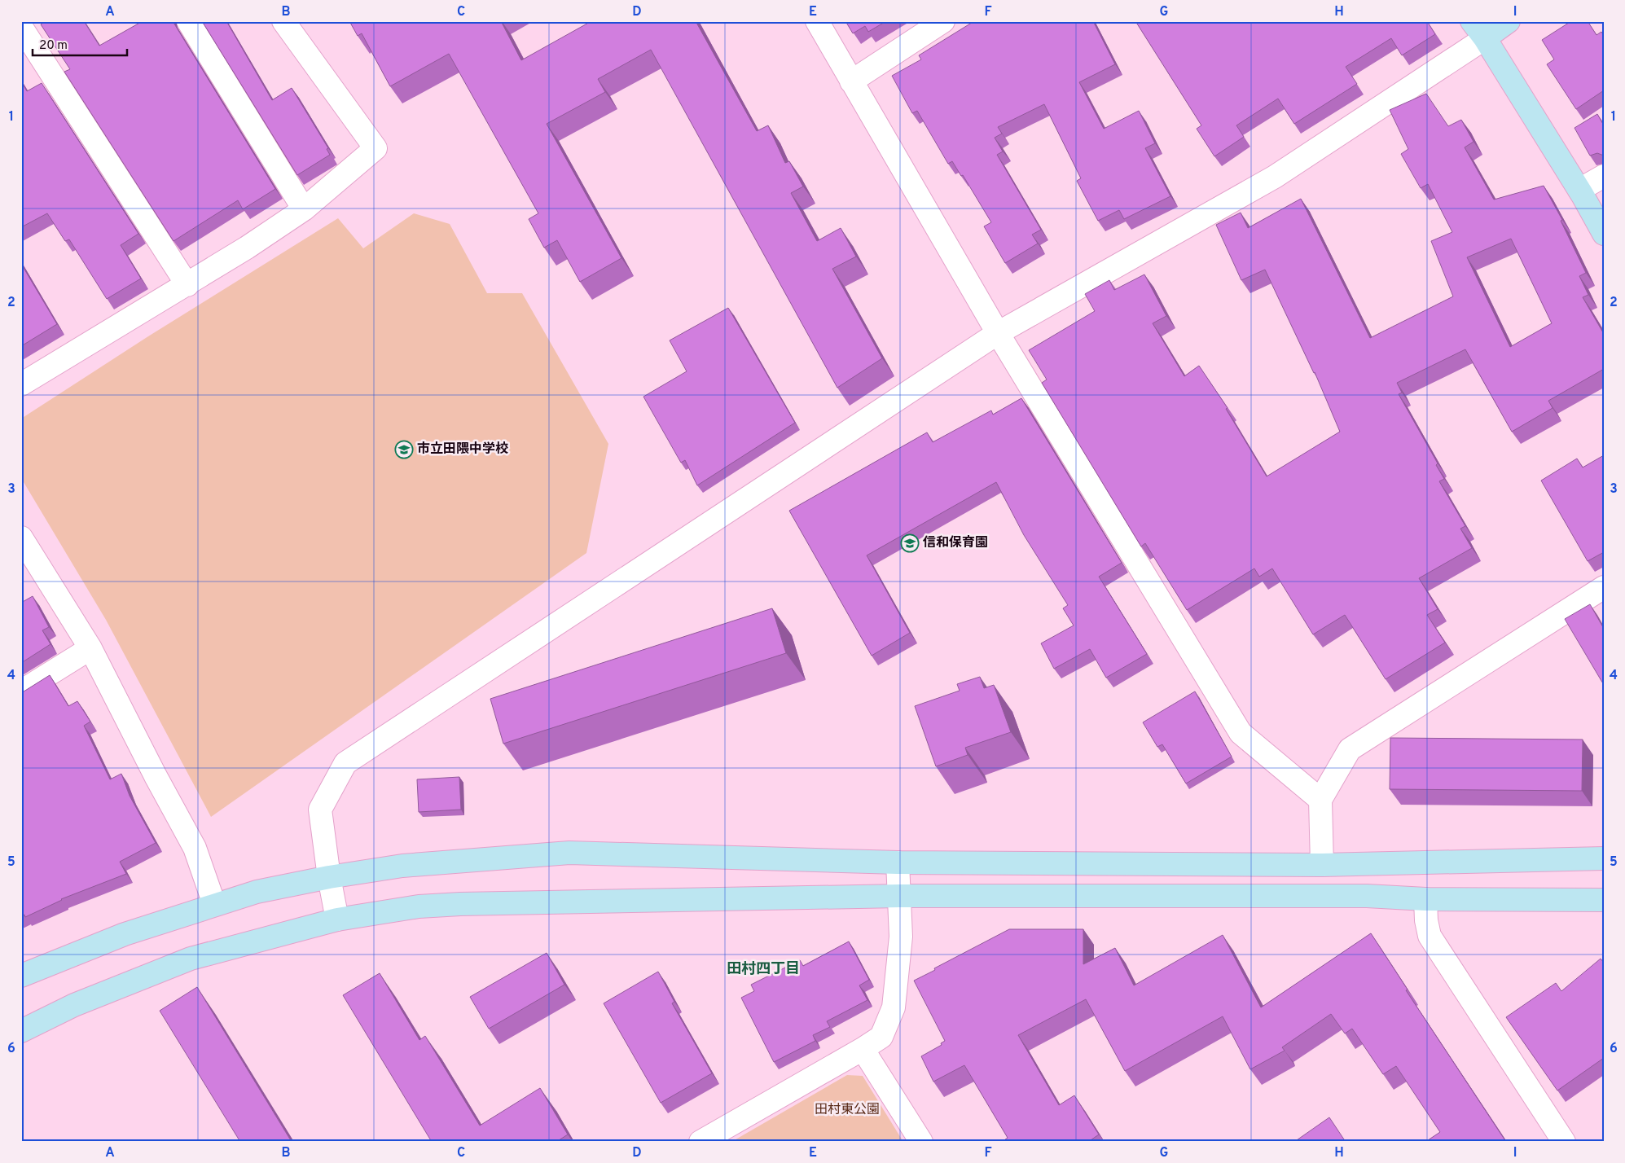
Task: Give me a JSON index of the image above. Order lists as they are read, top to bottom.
{
  "districts": ["田村四丁目"],
  "parks": ["田村東公園"],
  "places": {
    "school or university": ["市立田隈中学校", "信和保育園"]
  },
  "scale_bar": "20 m",
  "grid": {
    "columns": [
      "A",
      "B",
      "C",
      "D",
      "E",
      "F",
      "G",
      "H",
      "I"
    ],
    "rows": [
      "1",
      "2",
      "3",
      "4",
      "5",
      "6"
    ]
  }
}
